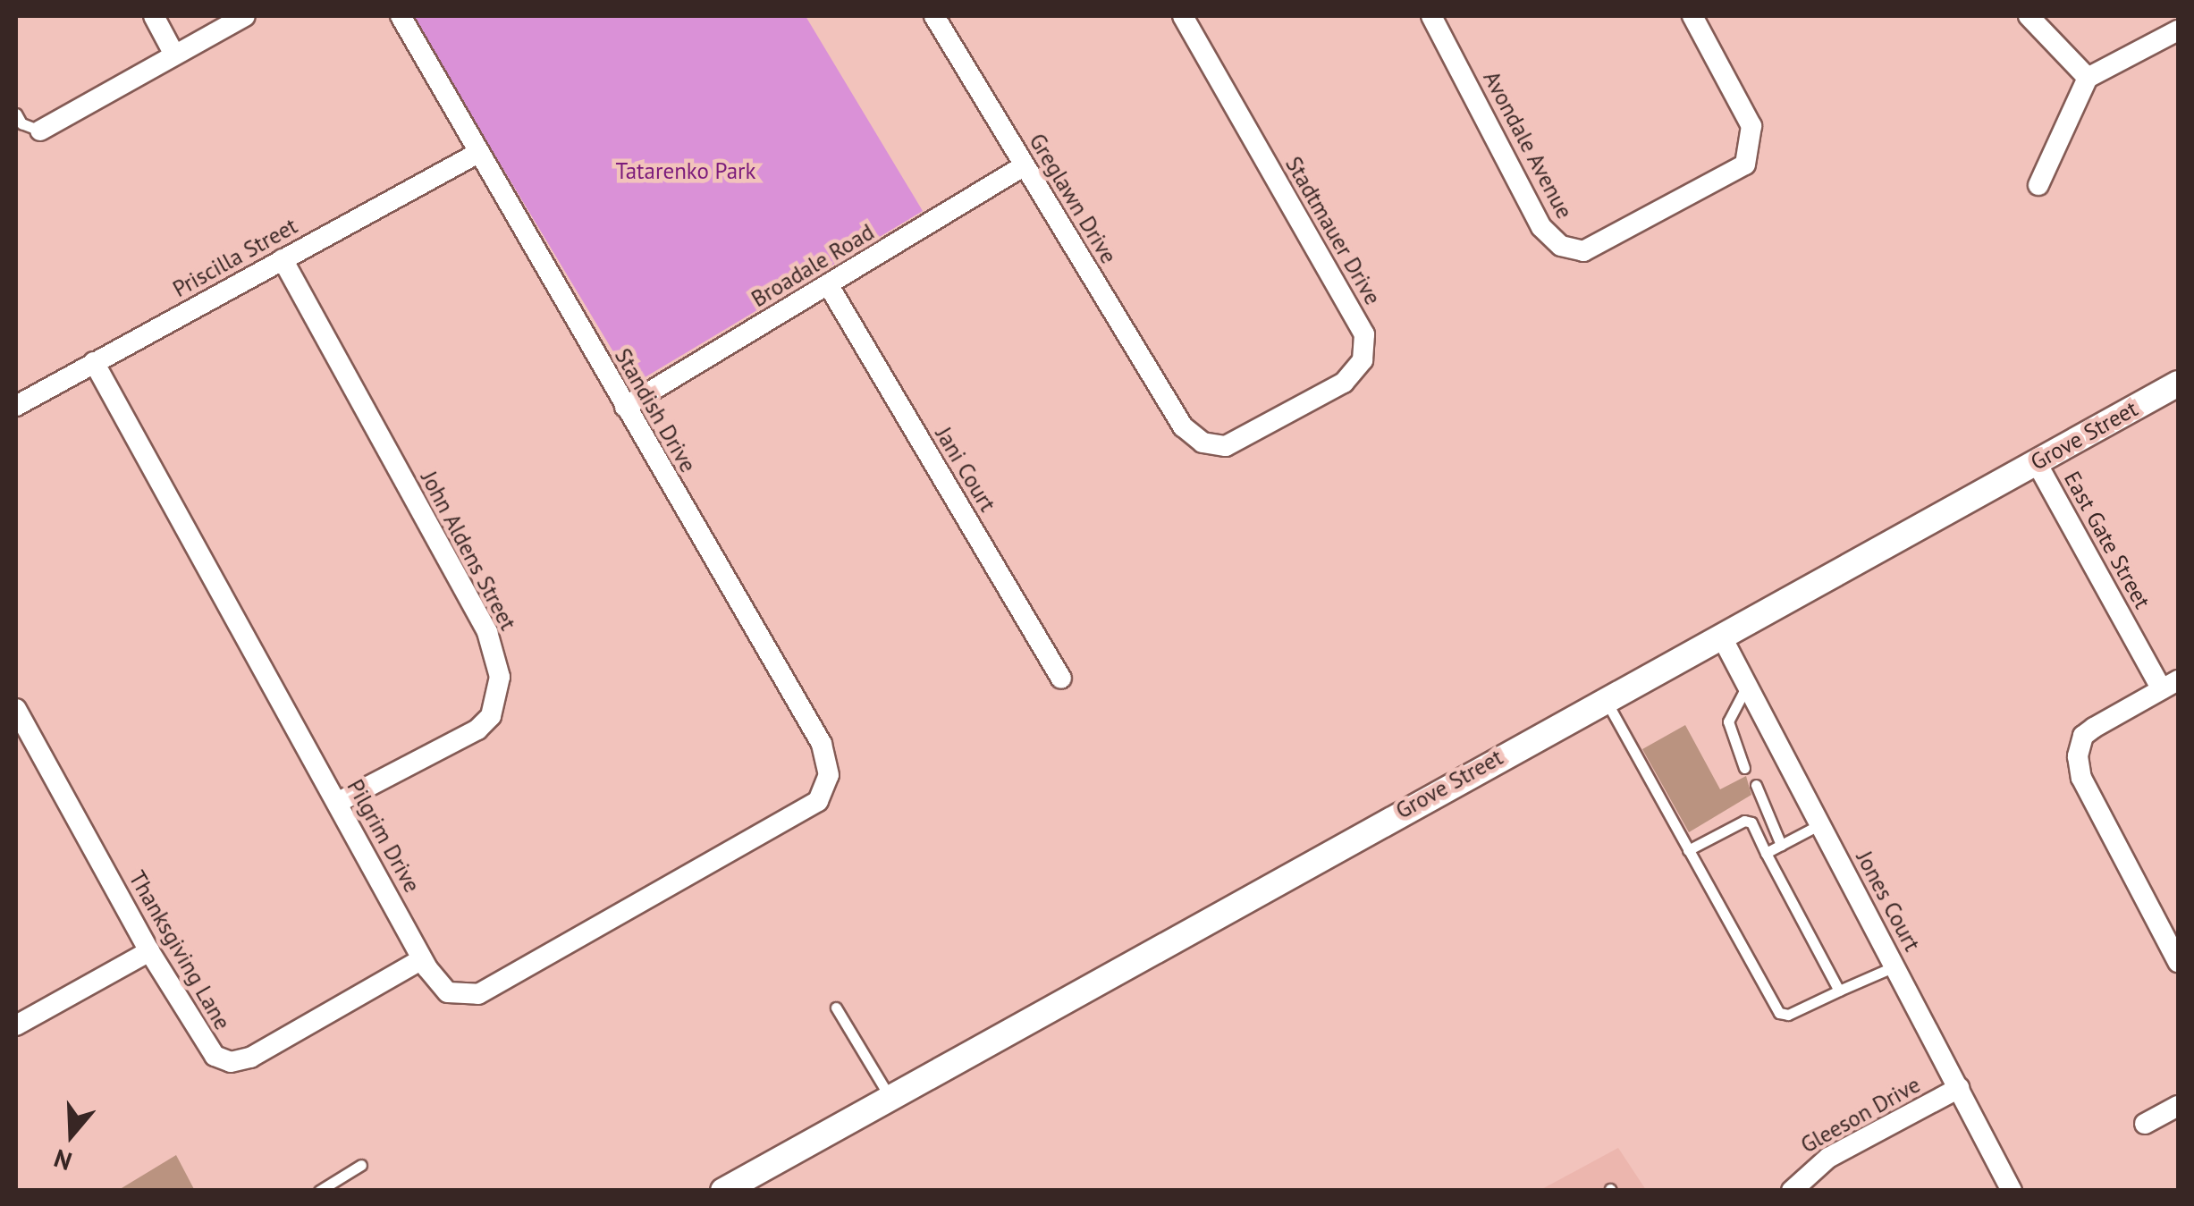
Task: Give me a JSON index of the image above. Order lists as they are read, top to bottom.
{
  "streets": {
    "street": [
      "Avondale Avenue",
      "Greglawn Drive",
      "Stadtmauer Drive",
      "Priscilla Street",
      "Broadale Road",
      "Standish Drive",
      "Grove Street",
      "Jani Court",
      "East Gate Street",
      "John Aldens Street",
      "Pilgrim Drive",
      "Jones Court",
      "Thanksgiving Lane",
      "Gleeson Drive"
    ]
  },
  "crossings": [
    ["Greglawn Drive", "Stadtmauer Drive"],
    ["Greglawn Drive", "Broadale Road"],
    ["Priscilla Street", "Standish Drive"],
    ["Priscilla Street", "John Aldens Street"],
    ["Priscilla Street", "Pilgrim Drive"],
    ["Broadale Road", "Standish Drive"],
    ["Broadale Road", "Jani Court"],
    ["Standish Drive", "Pilgrim Drive"],
    ["Grove Street", "East Gate Street"],
    ["Grove Street", "Jones Court"],
    ["John Aldens Street", "Pilgrim Drive"],
    ["Pilgrim Drive", "Thanksgiving Lane"],
    ["Jones Court", "Gleeson Drive"]
  ],
  "parks": ["Tatarenko Park"],
  "north": "bottom"
}
